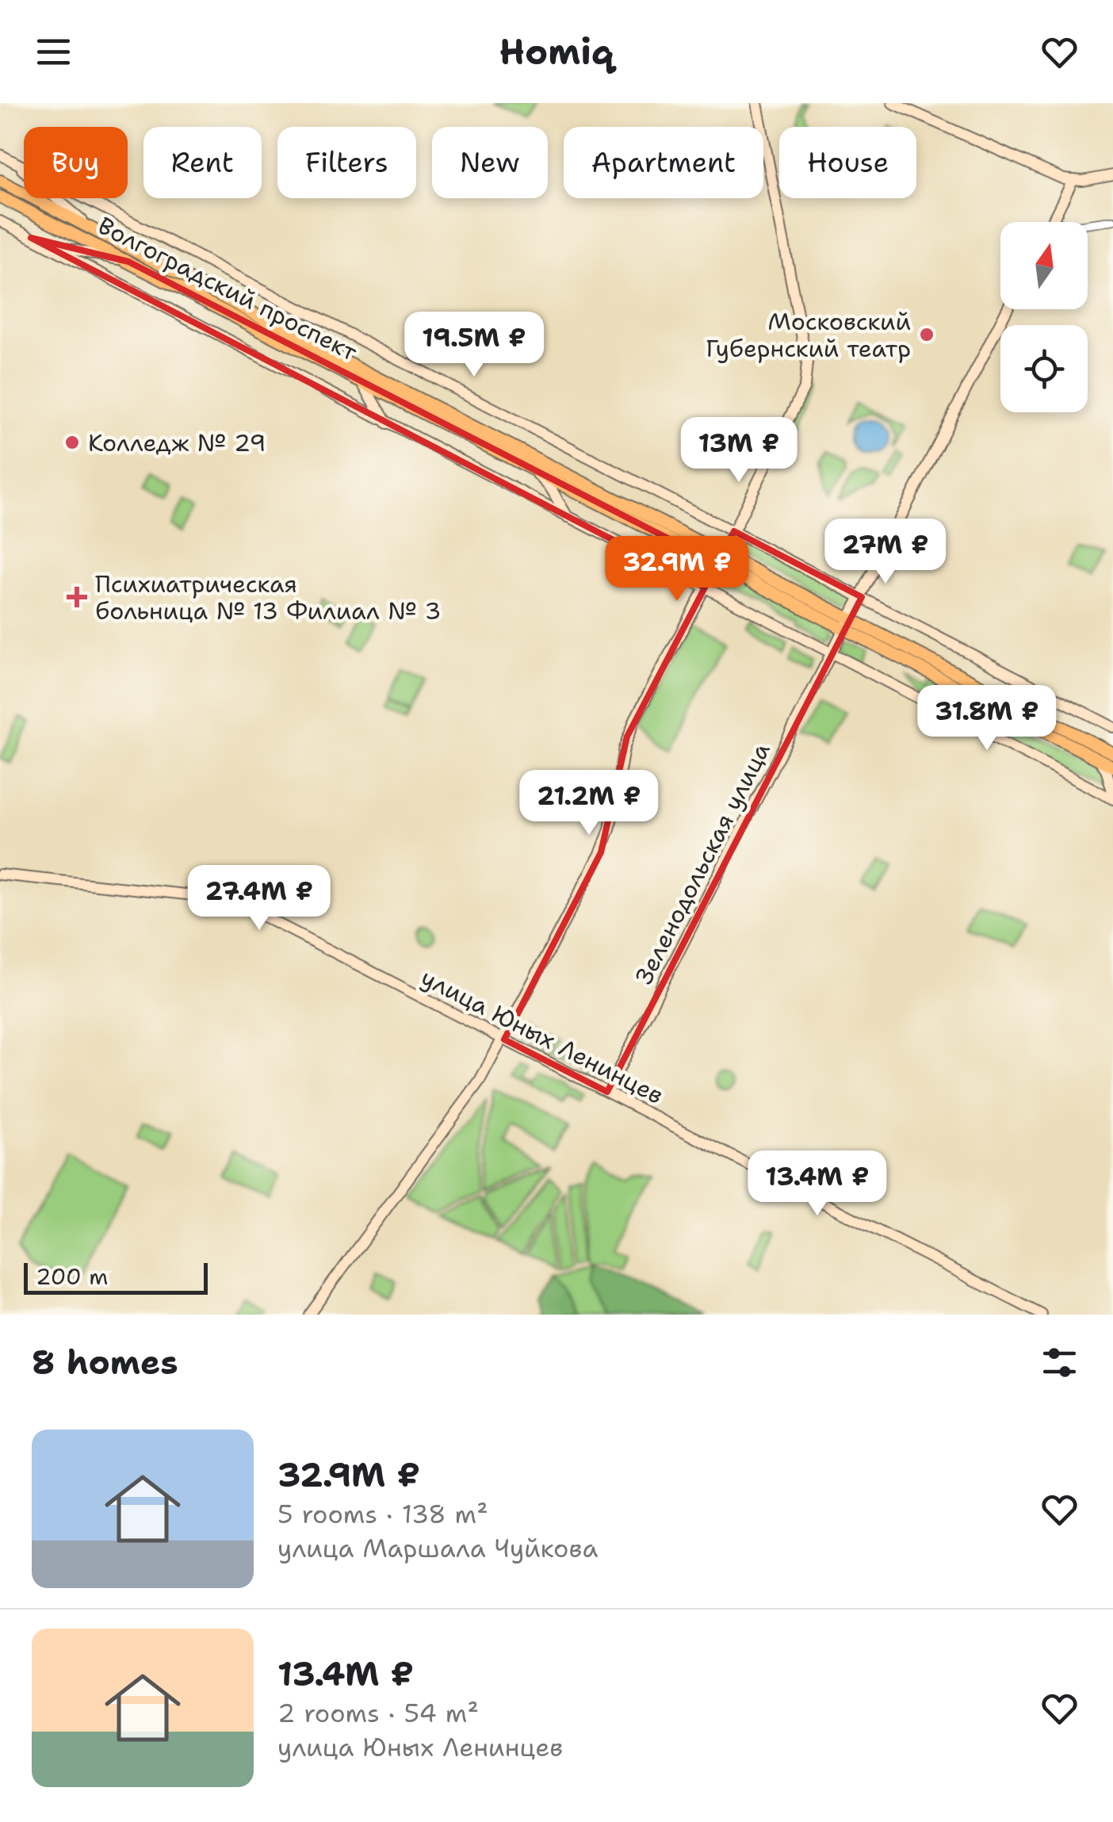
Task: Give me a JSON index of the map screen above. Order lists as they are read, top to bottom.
{
  "streets": {
    "main road": ["Волгоградский проспект"],
    "street": ["Зеленодольская улица", "улица Юных Ленинцев"]
  },
  "crossings": [
    ["Волгоградский проспект", "Зеленодольская улица"],
    ["Зеленодольская улица", "улица Юных Ленинцев"]
  ],
  "places": {
    "other": ["Московский Губернский театр", "Колледж № 29"],
    "health": ["Психиатрическая больница № 13 Филиал № 3"]
  },
  "scale_bar": "200 m",
  "north": "top",
  "page": {
    "header": "Homiq",
    "chip": [
      "Buy",
      "Rent",
      "Filters",
      "New",
      "Apartment",
      "House"
    ],
    "price": [
      "19.5M ₽",
      "13M ₽",
      "27M ₽",
      "32.9M ₽",
      "31.8M ₽",
      "21.2M ₽",
      "27.4M ₽",
      "13.4M ₽"
    ],
    "scale": "200 m",
    "heading": "8 homes",
    "list": [
      {
        "name": "32.9M ₽",
        "note": "5 rooms · 138 m² · улица Маршала Чуйкова"
      },
      {
        "name": "13.4M ₽",
        "note": "2 rooms · 54 m² · улица Юных Ленинцев"
      }
    ]
  }
}
